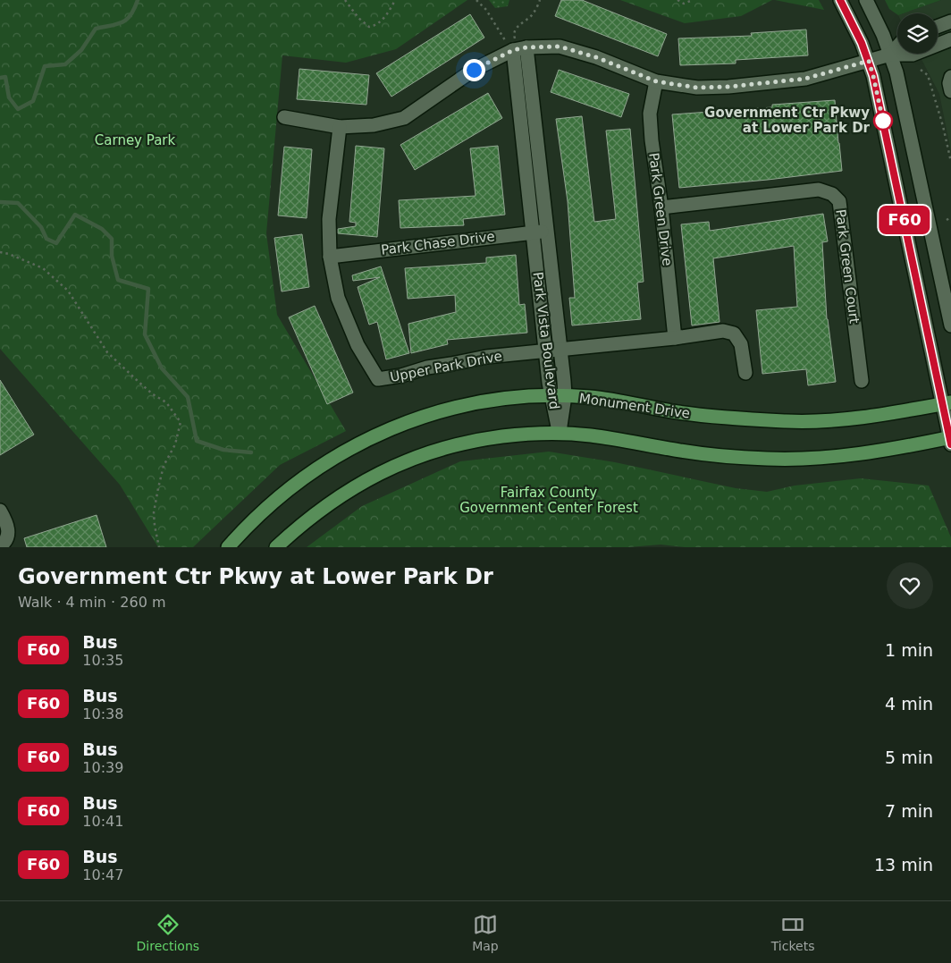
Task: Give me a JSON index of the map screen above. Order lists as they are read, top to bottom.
{
  "streets": {
    "main road": ["Monument Drive"],
    "street": [
      "Park Green Drive",
      "Park Chase Drive",
      "Park Green Court",
      "Park Vista Boulevard",
      "Upper Park Drive"
    ]
  },
  "crossings": [
    ["Park Green Drive", "Park Green Court"],
    ["Park Green Drive", "Upper Park Drive"],
    ["Park Chase Drive", "Park Vista Boulevard"],
    ["Park Chase Drive", "Upper Park Drive"],
    ["Park Vista Boulevard", "Upper Park Drive"],
    ["Park Vista Boulevard", "Monument Drive"]
  ],
  "parks": ["Carney Park", "Fairfax County Government Center Forest"],
  "places": ["Government Ctr Pkwy at Lower Park Dr"],
  "lines": ["bus line F60"],
  "page": {
    "on_map": "F60",
    "heading": ["Government Ctr Pkwy at Lower Park Dr", "Walk · 4 min · 260 m"],
    "list": [
      {
        "mark": "F60",
        "name": "Bus",
        "note": "10:35",
        "value": "1 min"
      },
      {
        "mark": "F60",
        "name": "Bus",
        "note": "10:38",
        "value": "4 min"
      },
      {
        "mark": "F60",
        "name": "Bus",
        "note": "10:39",
        "value": "5 min"
      },
      {
        "mark": "F60",
        "name": "Bus",
        "note": "10:41",
        "value": "7 min"
      },
      {
        "mark": "F60",
        "name": "Bus",
        "note": "10:47",
        "value": "13 min"
      }
    ],
    "tabs": ["Directions", "Map", "Tickets"]
  }
}
